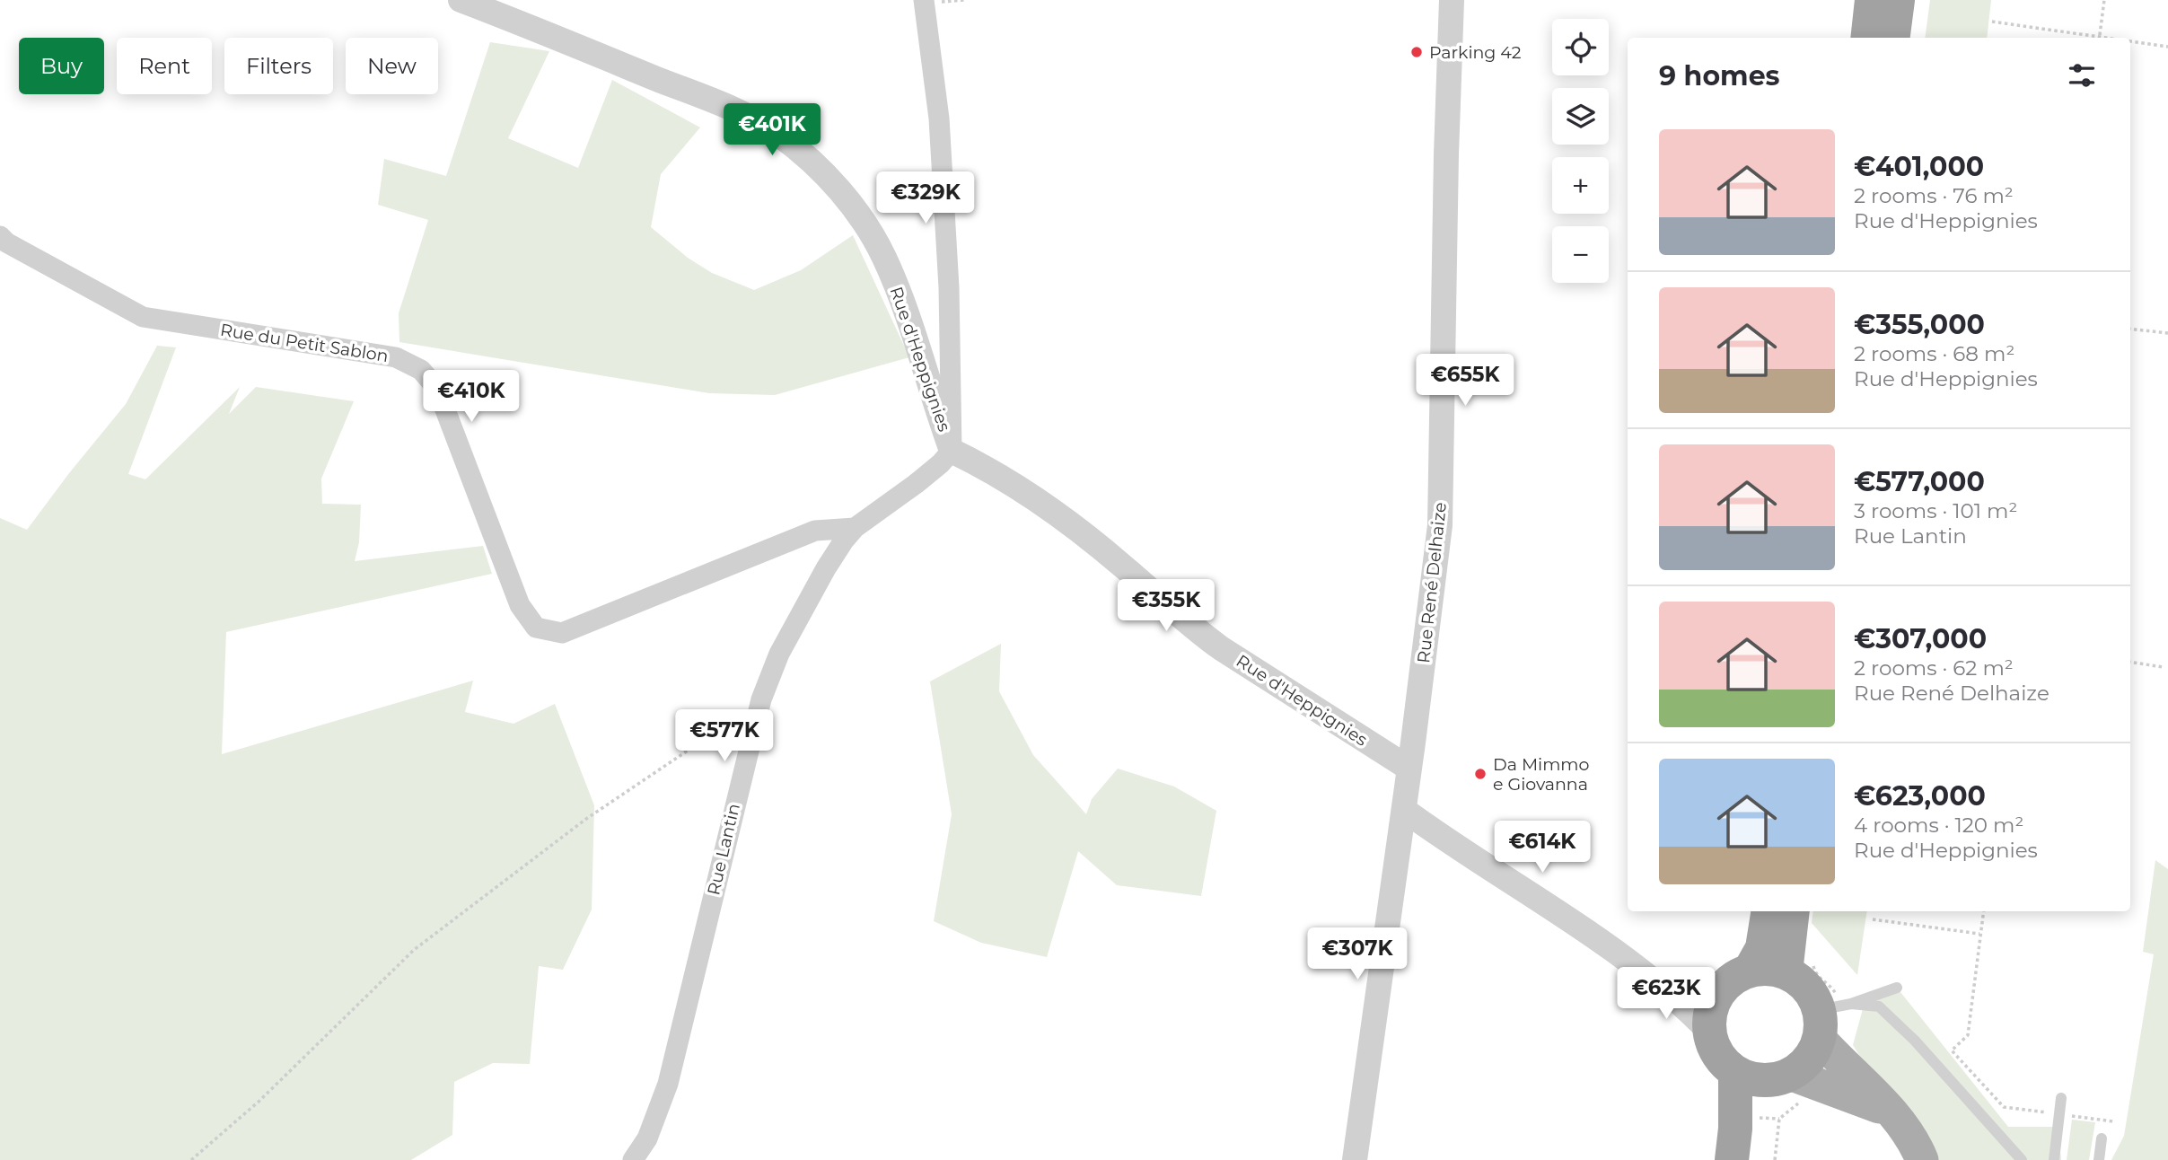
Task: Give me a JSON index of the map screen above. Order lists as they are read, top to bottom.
{
  "streets": {
    "street": [
      "Rue du Petit Sablon",
      "Rue d'Heppignies",
      "Rue René Delhaize",
      "Rue Lantin"
    ]
  },
  "crossings": [
    ["Rue du Petit Sablon", "Rue Lantin"],
    ["Rue d'Heppignies", "Rue René Delhaize"],
    ["Rue d'Heppignies", "Rue Lantin"]
  ],
  "places": ["Parking 42", "Da Mimmo e Giovanna"],
  "page": {
    "map_buttons": ["+", "−"],
    "chip": [
      "Buy",
      "Rent",
      "Filters",
      "New"
    ],
    "heading": "9 homes",
    "price": [
      "€401K",
      "€329K",
      "€655K",
      "€410K",
      "€355K",
      "€577K",
      "€614K",
      "€307K",
      "€623K"
    ],
    "list": [
      {
        "name": "€401,000",
        "note": "2 rooms · 76 m² · Rue d'Heppignies"
      },
      {
        "name": "€355,000",
        "note": "2 rooms · 68 m² · Rue d'Heppignies"
      },
      {
        "name": "€577,000",
        "note": "3 rooms · 101 m² · Rue Lantin"
      },
      {
        "name": "€307,000",
        "note": "2 rooms · 62 m² · Rue René Delhaize"
      },
      {
        "name": "€623,000",
        "note": "4 rooms · 120 m² · Rue d'Heppignies"
      }
    ]
  }
}
